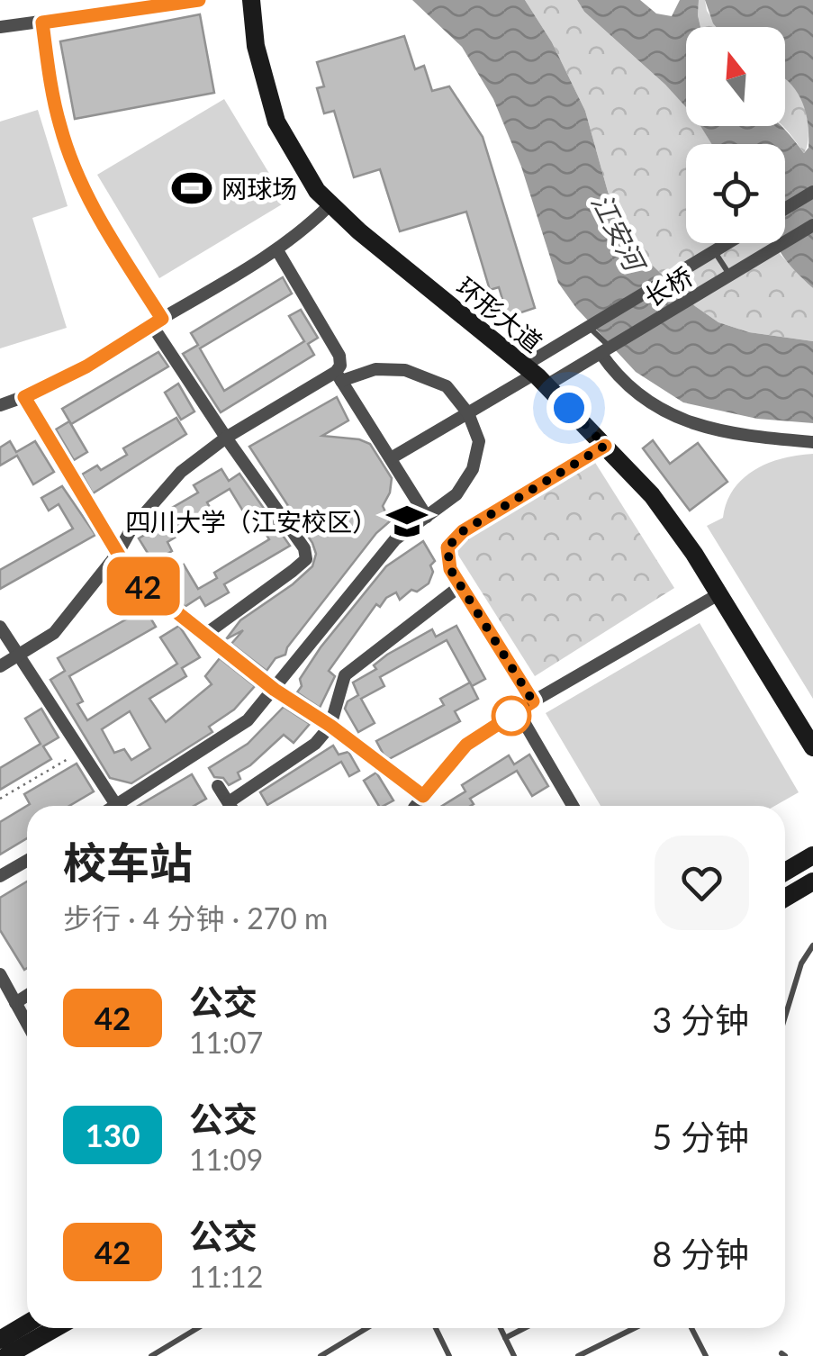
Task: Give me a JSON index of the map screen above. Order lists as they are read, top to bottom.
{
  "streets": {
    "street": ["长桥", "环形大道"]
  },
  "crossings": [
    ["长桥", "环形大道"]
  ],
  "water": ["江安河"],
  "places": {
    "sports": ["网球场"],
    "school or university": ["四川大学（江安校区）"]
  },
  "lines": ["bus line 42"],
  "north": "top",
  "page": {
    "on_map": "42",
    "heading": ["校车站", "步行 · 4 分钟 · 270 m"],
    "list": [
      {
        "mark": "42",
        "name": "公交",
        "note": "11:07",
        "value": "3 分钟"
      },
      {
        "mark": "130",
        "name": "公交",
        "note": "11:09",
        "value": "5 分钟"
      },
      {
        "mark": "42",
        "name": "公交",
        "note": "11:12",
        "value": "8 分钟"
      }
    ]
  }
}
